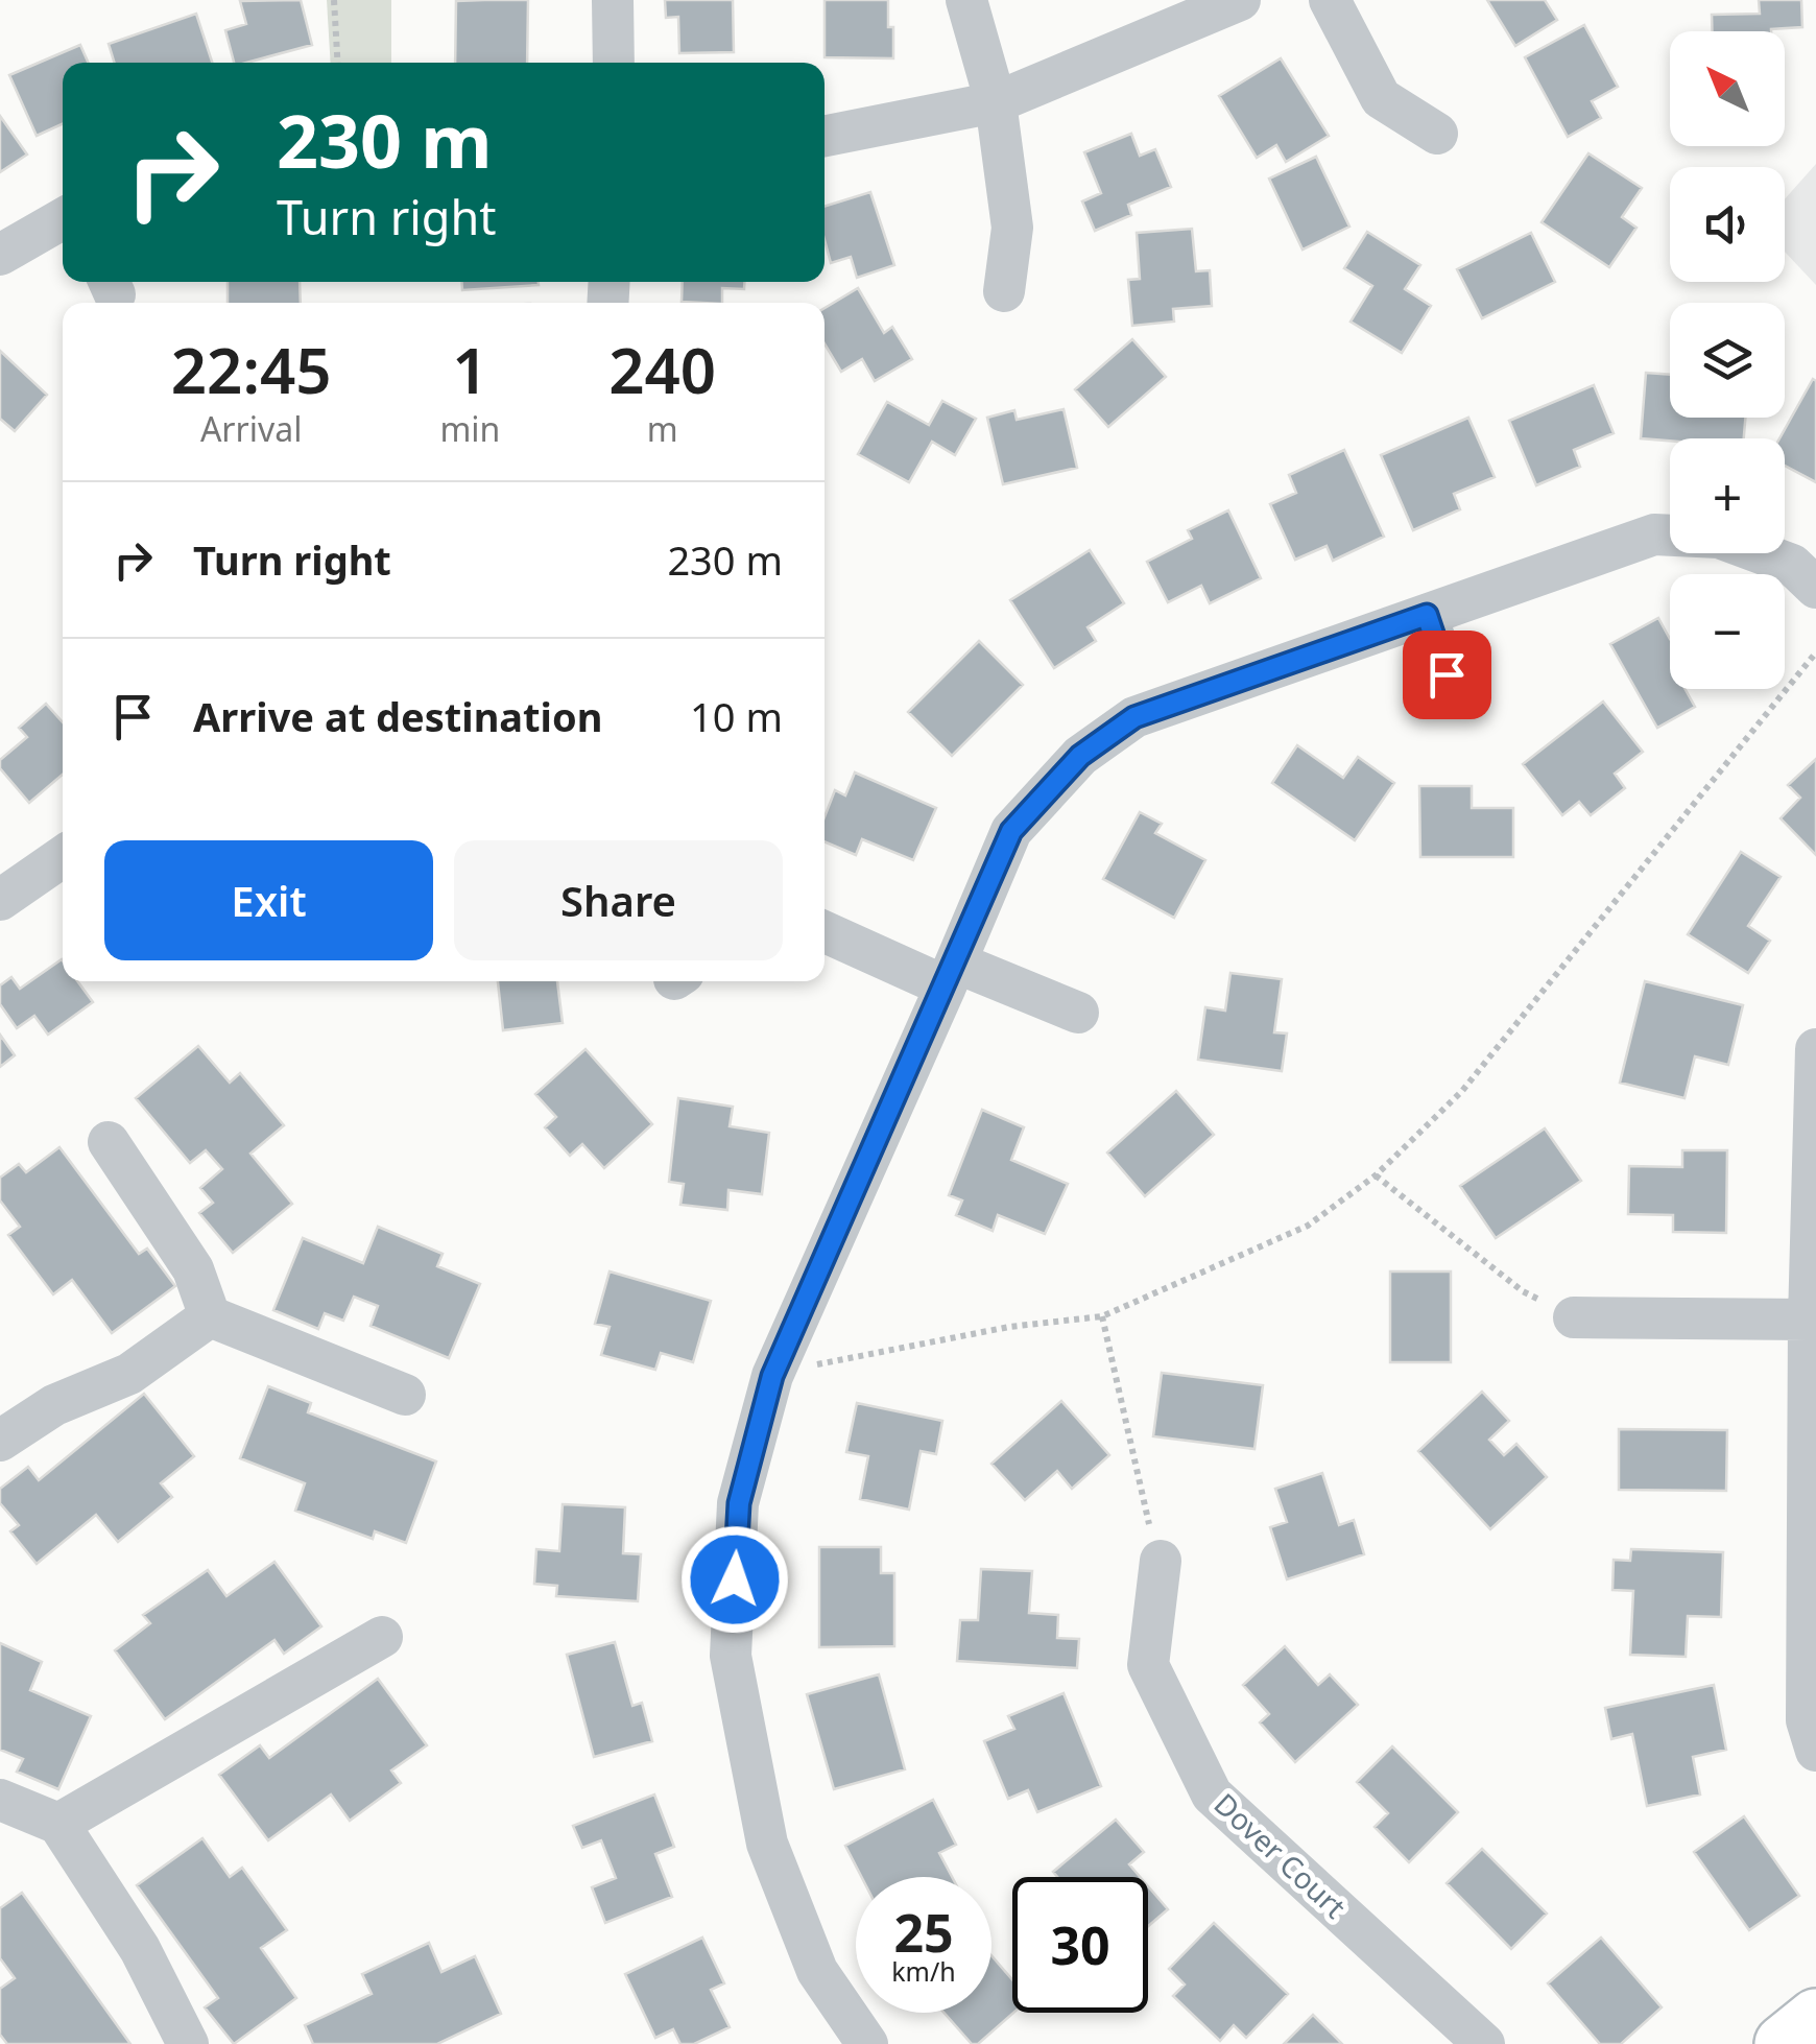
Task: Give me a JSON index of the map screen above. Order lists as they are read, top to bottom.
{
  "streets": {
    "street": ["Dover Court"]
  },
  "north": "top left",
  "page": {
    "map_buttons": ["+", "−"],
    "turn": ["230 m", "Turn right"],
    "eta": [
      "22:45",
      "Arrival",
      "1",
      "min",
      "240",
      "m"
    ],
    "list": [
      {
        "name": "Turn right",
        "value": "230 m"
      },
      {
        "name": "Arrive at destination",
        "value": "10 m"
      }
    ],
    "buttons": ["Exit", "Share"],
    "speed": "25 km/h",
    "limit": "30"
  }
}
